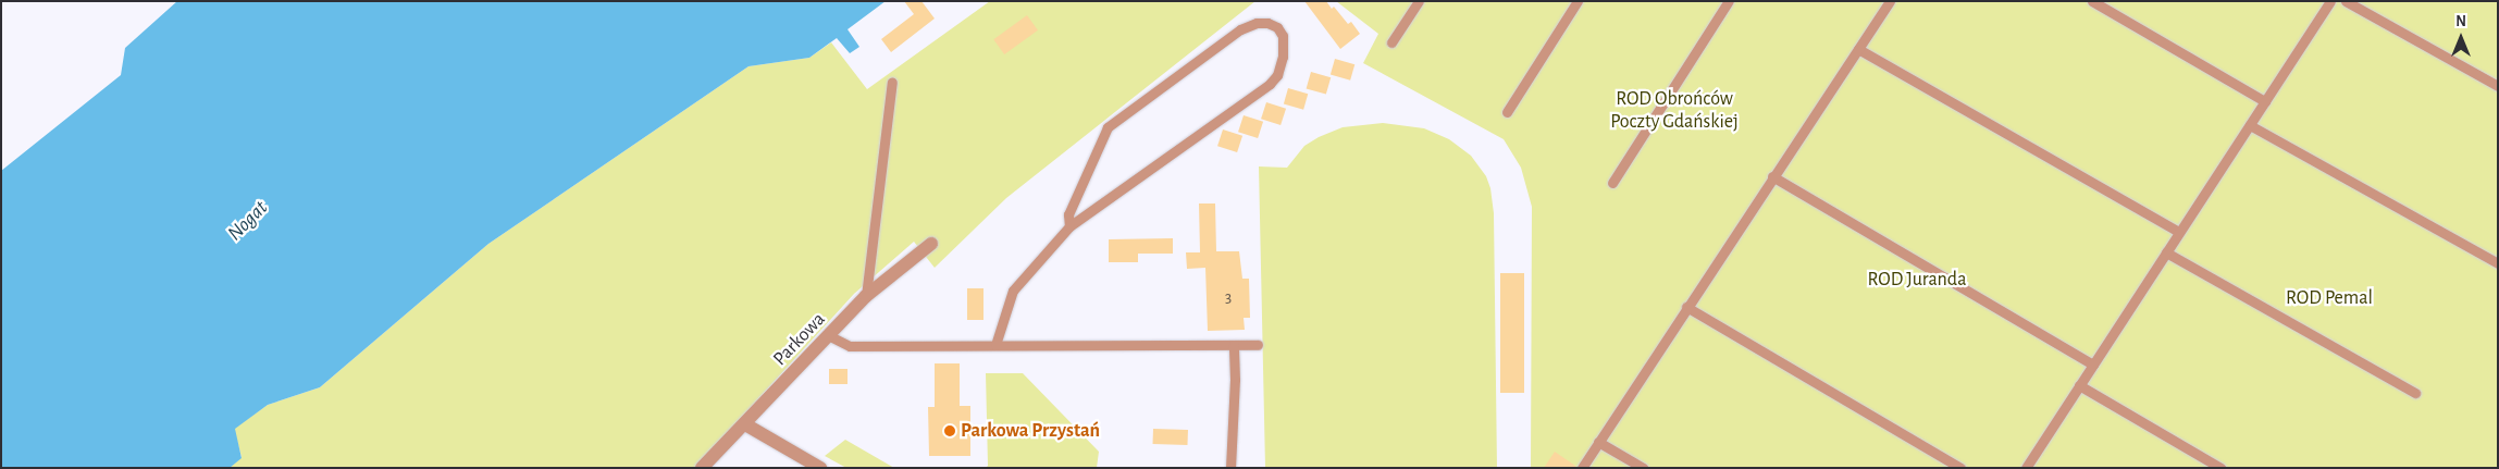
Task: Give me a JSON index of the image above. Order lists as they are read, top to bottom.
{
  "streets": {
    "street": ["Parkowa"]
  },
  "water": ["Nogat"],
  "parks": ["ROD Obrońców Poczty Gdańskiej", "ROD Juranda", "ROD Pemal"],
  "places": ["Parkowa Przystań"],
  "house_numbers": ["3"],
  "north": "top"
}
